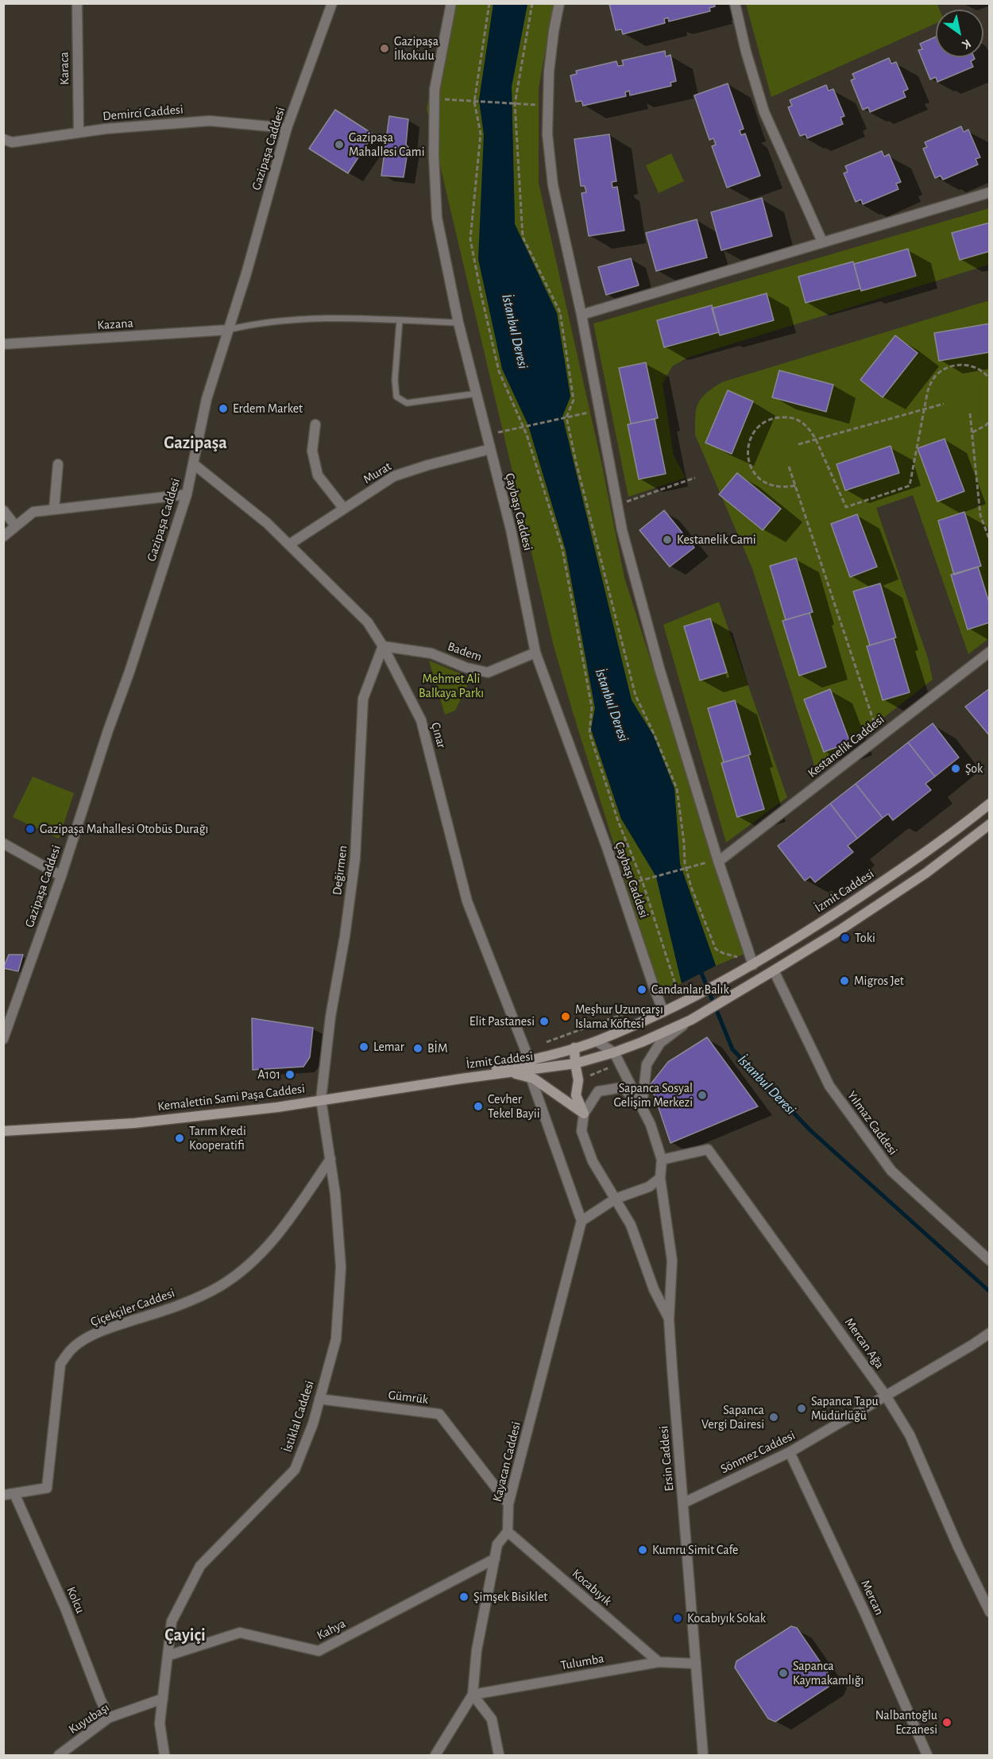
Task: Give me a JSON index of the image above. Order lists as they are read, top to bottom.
{
  "streets": {
    "main road": ["İzmit Caddesi", "Kemalettin Sami Paşa Caddesi"],
    "street": [
      "Karaca",
      "Demirci Caddesi",
      "Gazipaşa Caddesi",
      "Kazana",
      "Murat",
      "Çaybaşı Caddesi",
      "Badem",
      "Çınar",
      "Kestanelik Caddesi",
      "Değirmen",
      "Yılmaz Caddesi",
      "Çiçekçiler Caddesi",
      "Mercan Ağa",
      "Gümrük",
      "İstiklal Caddesi",
      "Sönmez Caddesi",
      "Ersin Caddesi",
      "Kayacan Caddesi",
      "Kocabıyık",
      "Mercan",
      "Kolcu",
      "Kahya",
      "Tulumba",
      "Kuyubaşı"
    ]
  },
  "crossings": [
    ["Karaca", "Demirci Caddesi"],
    ["Demirci Caddesi", "Gazipaşa Caddesi"],
    ["Gazipaşa Caddesi", "Kazana"],
    ["Gazipaşa Caddesi", "Çınar"],
    ["Murat", "Çaybaşı Caddesi"],
    ["Murat", "Çınar"],
    ["Çaybaşı Caddesi", "Badem"],
    ["Çaybaşı Caddesi", "İzmit Caddesi"],
    ["Badem", "Çınar"],
    ["Badem", "Değirmen"],
    ["Çınar", "Değirmen"],
    ["Çınar", "İzmit Caddesi"],
    ["Değirmen", "Kemalettin Sami Paşa Caddesi"],
    ["Değirmen", "İstiklal Caddesi"],
    ["İzmit Caddesi", "Kemalettin Sami Paşa Caddesi"],
    ["İzmit Caddesi", "Yılmaz Caddesi"],
    ["Kemalettin Sami Paşa Caddesi", "İstiklal Caddesi"],
    ["Çiçekçiler Caddesi", "İstiklal Caddesi"],
    ["Çiçekçiler Caddesi", "Kolcu"],
    ["Mercan Ağa", "Sönmez Caddesi"],
    ["Mercan Ağa", "Ersin Caddesi"],
    ["Gümrük", "İstiklal Caddesi"],
    ["Gümrük", "Kayacan Caddesi"],
    ["İstiklal Caddesi", "Kahya"],
    ["İstiklal Caddesi", "Kuyubaşı"],
    ["Sönmez Caddesi", "Ersin Caddesi"],
    ["Sönmez Caddesi", "Mercan"],
    ["Ersin Caddesi", "Tulumba"],
    ["Kayacan Caddesi", "Kocabıyık"],
    ["Kayacan Caddesi", "Kahya"],
    ["Kayacan Caddesi", "Tulumba"],
    ["Kocabıyık", "Tulumba"],
    ["Kolcu", "Kuyubaşı"]
  ],
  "districts": ["Gazipaşa", "Çayiçi"],
  "water": ["İstanbul Deresi"],
  "parks": ["Mehmet Ali Balkaya Parkı"],
  "places": [
    "Gazipaşa İlkokulu",
    "Gazipaşa Mahallesi Cami",
    "Erdem Market",
    "Kestanelik Cami",
    "Şok",
    "Gazipaşa Mahallesi Otobüs Durağı",
    "Toki",
    "Migros Jet",
    "Candanlar Balık",
    "Meşhur Uzunçarşı Islama Köftesi",
    "Elit Pastanesi",
    "Lemar",
    "BİM",
    "A101",
    "Sapanca Sosyal Gelişim Merkezi",
    "Cevher Tekel Bayii",
    "Tarım Kredi Kooperatifi",
    "Sapanca Tapu Müdürlüğü",
    "Sapanca Vergi Dairesi",
    "Kumru Simit Cafe",
    "Şimşek Bisiklet",
    "Kocabıyık Sokak",
    "Sapanca Kaymakamlığı",
    "Nalbantoğlu Eczanesi"
  ],
  "north": "bottom right"
}
